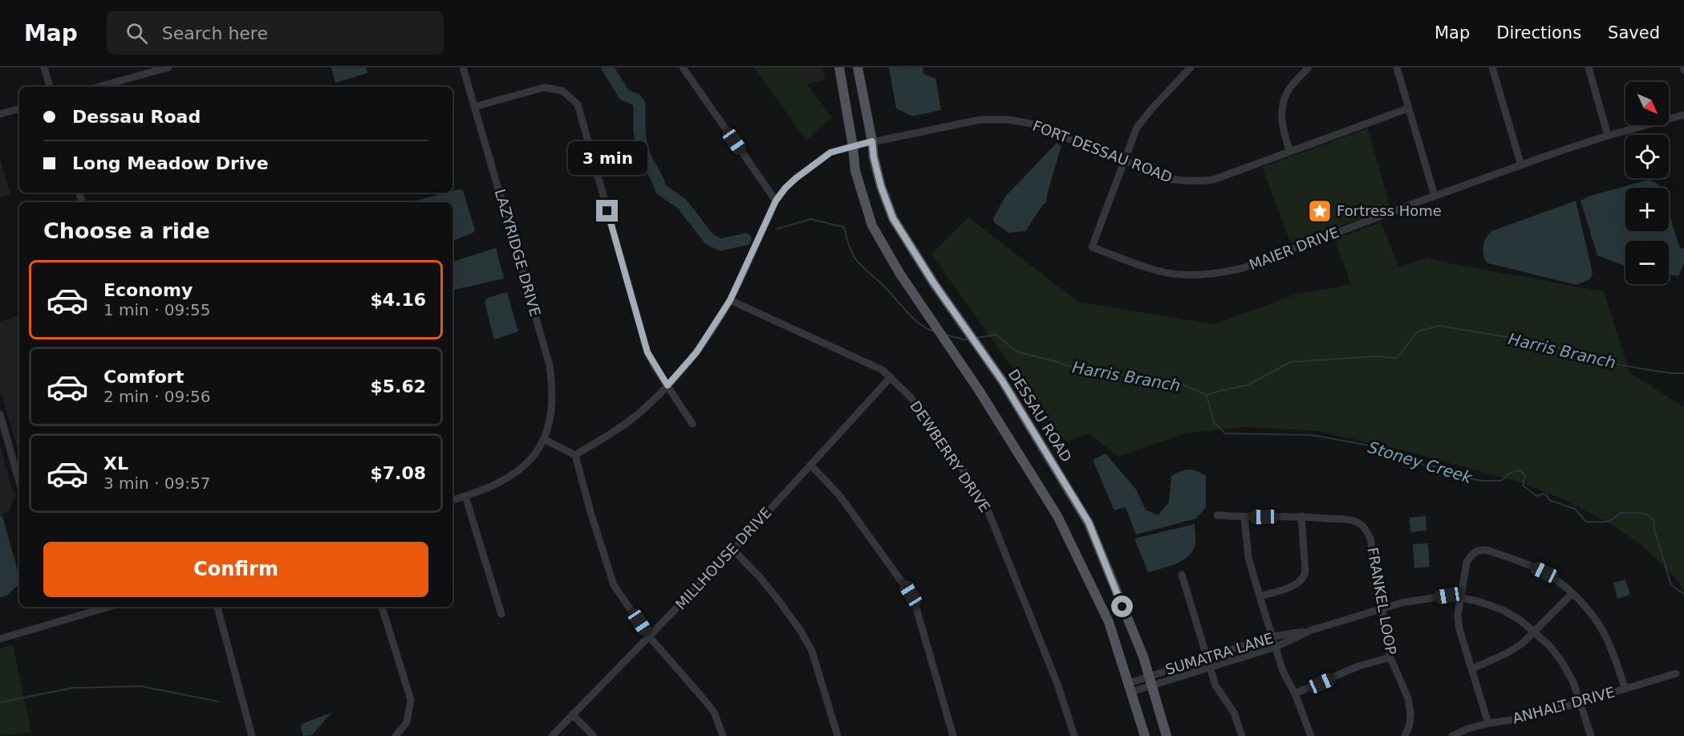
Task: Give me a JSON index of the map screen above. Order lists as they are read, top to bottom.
{
  "streets": {
    "main road": ["DESSAU ROAD"],
    "street": [
      "FORT DESSAU ROAD",
      "MAIER DRIVE",
      "LAZYRIDGE DRIVE",
      "DEWBERRY DRIVE",
      "MILLHOUSE DRIVE",
      "FRANKEL LOOP",
      "SUMATRA LANE",
      "ANHALT DRIVE"
    ]
  },
  "crossings": [
    ["FORT DESSAU ROAD", "MAIER DRIVE"],
    ["FORT DESSAU ROAD", "DESSAU ROAD"],
    ["FORT DESSAU ROAD", "DEWBERRY DRIVE"],
    ["DESSAU ROAD", "SUMATRA LANE"],
    ["DEWBERRY DRIVE", "MILLHOUSE DRIVE"],
    ["FRANKEL LOOP", "SUMATRA LANE"],
    ["SUMATRA LANE", "ANHALT DRIVE"]
  ],
  "water": ["Harris Branch", "Stoney Creek"],
  "places": {
    "place": ["Fortress Home"]
  },
  "north": "bottom right",
  "page": {
    "header": "Map",
    "search": "Search here",
    "nav": ["Map", "Directions", "Saved"],
    "map_buttons": ["+", "−"],
    "banner": ["Dessau Road", "Long Meadow Drive"],
    "bubble": "3 min",
    "heading": "Choose a ride",
    "list": [
      {
        "name": "Economy",
        "note": "1 min · 09:55",
        "value": "$4.16"
      },
      {
        "name": "Comfort",
        "note": "2 min · 09:56",
        "value": "$5.62"
      },
      {
        "name": "XL",
        "note": "3 min · 09:57",
        "value": "$7.08"
      }
    ],
    "buttons": "Confirm"
  }
}
